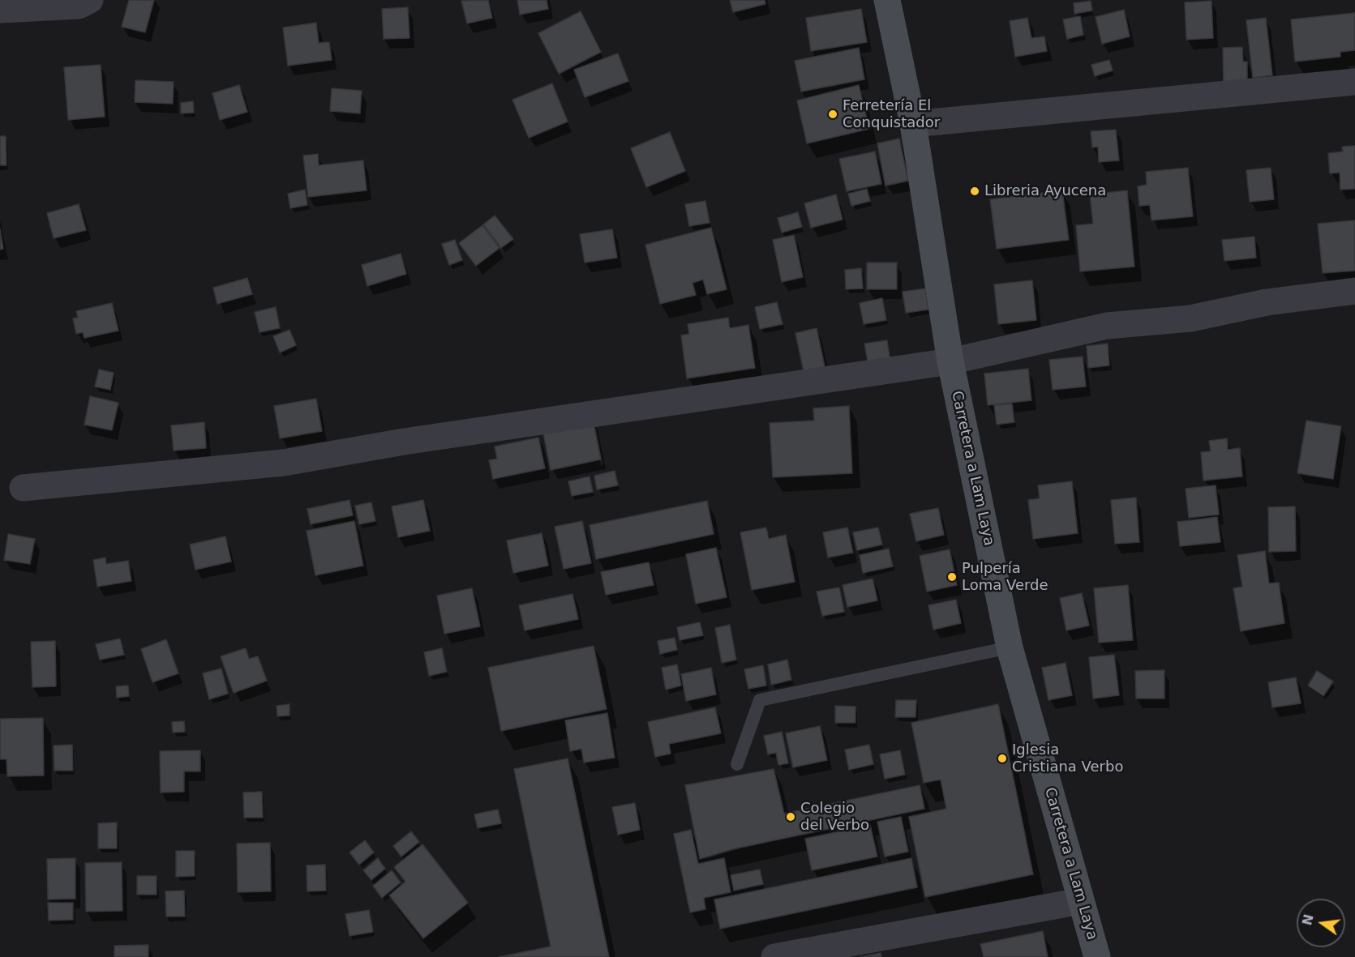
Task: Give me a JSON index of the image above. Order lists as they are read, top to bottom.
{
  "streets": {
    "main road": ["Carretera a Lam Laya"]
  },
  "places": [
    "Ferretería El Conquistador",
    "Libreria Ayucena",
    "Pulpería Loma Verde",
    "Iglesia Cristiana Verbo",
    "Colegio del Verbo"
  ],
  "north": "left"
}
